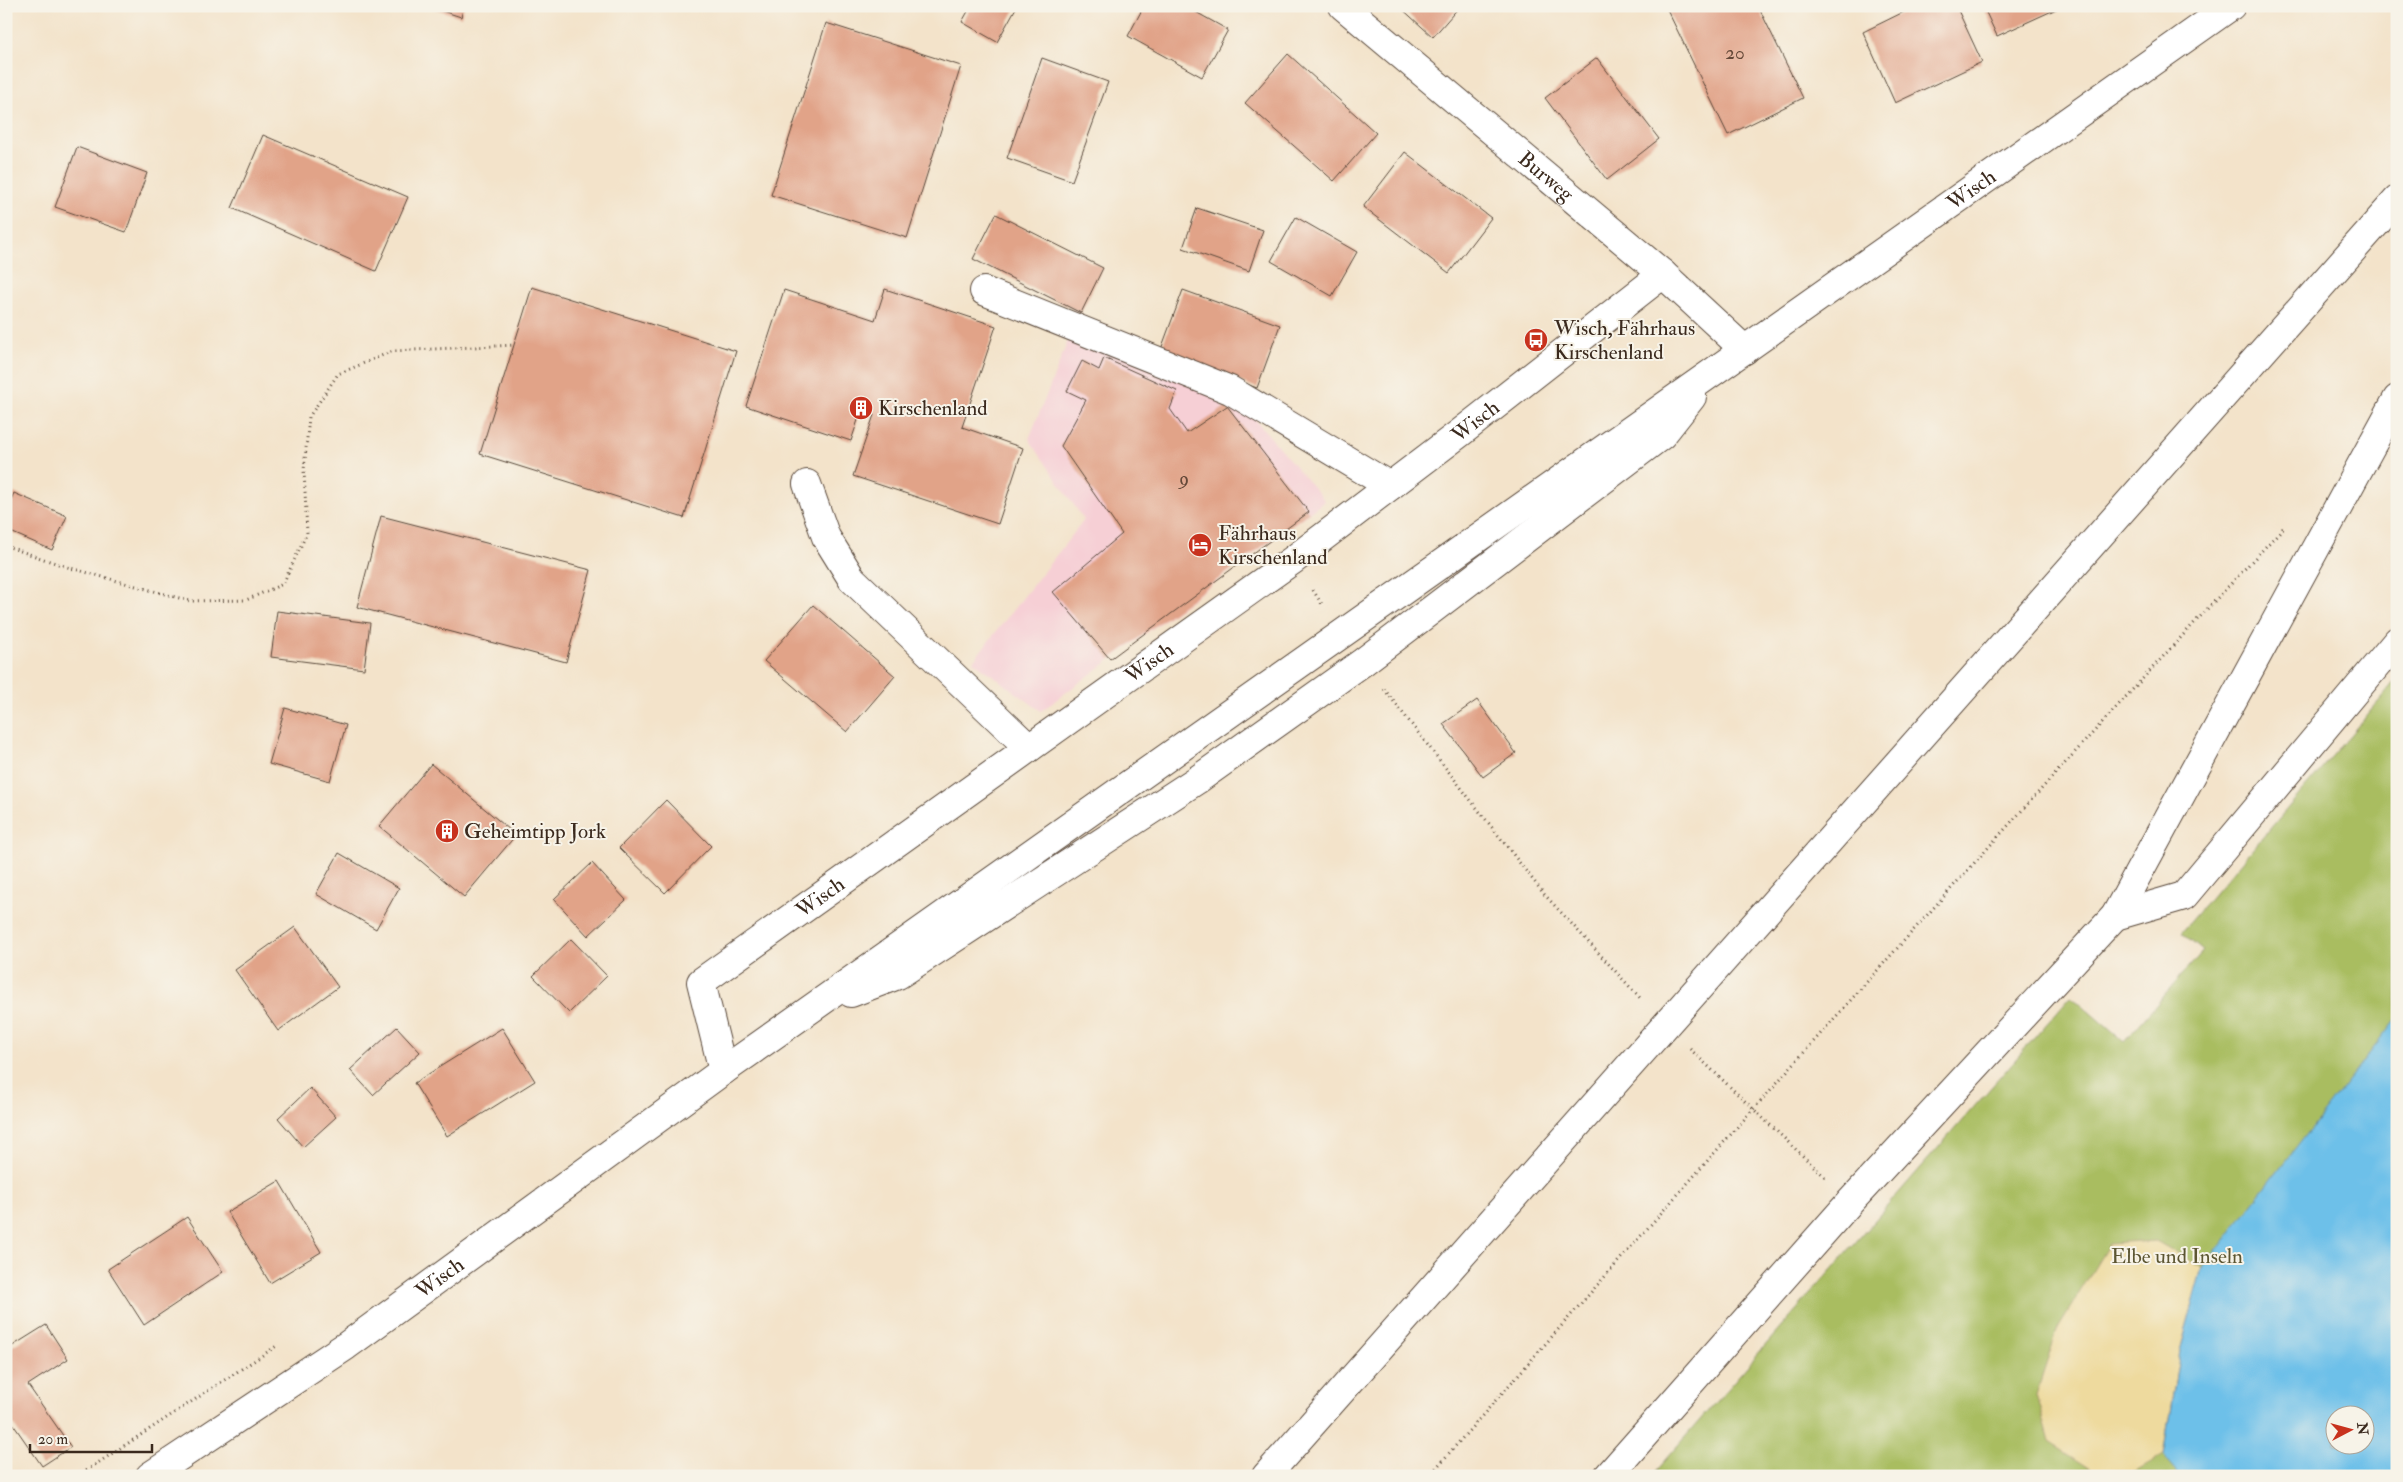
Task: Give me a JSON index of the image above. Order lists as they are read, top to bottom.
{
  "streets": {
    "street": ["Burweg", "Wisch"]
  },
  "crossings": [
    ["Burweg", "Wisch"]
  ],
  "parks": ["Elbe und Inseln"],
  "places": {
    "bus stop": ["Wisch, Fährhaus Kirschenland"],
    "building": ["Kirschenland", "Geheimtipp Jork"],
    "hotel": ["Fährhaus Kirschenland"]
  },
  "house_numbers": ["20", "9"],
  "scale_bar": "20 m",
  "north": "right"
}
